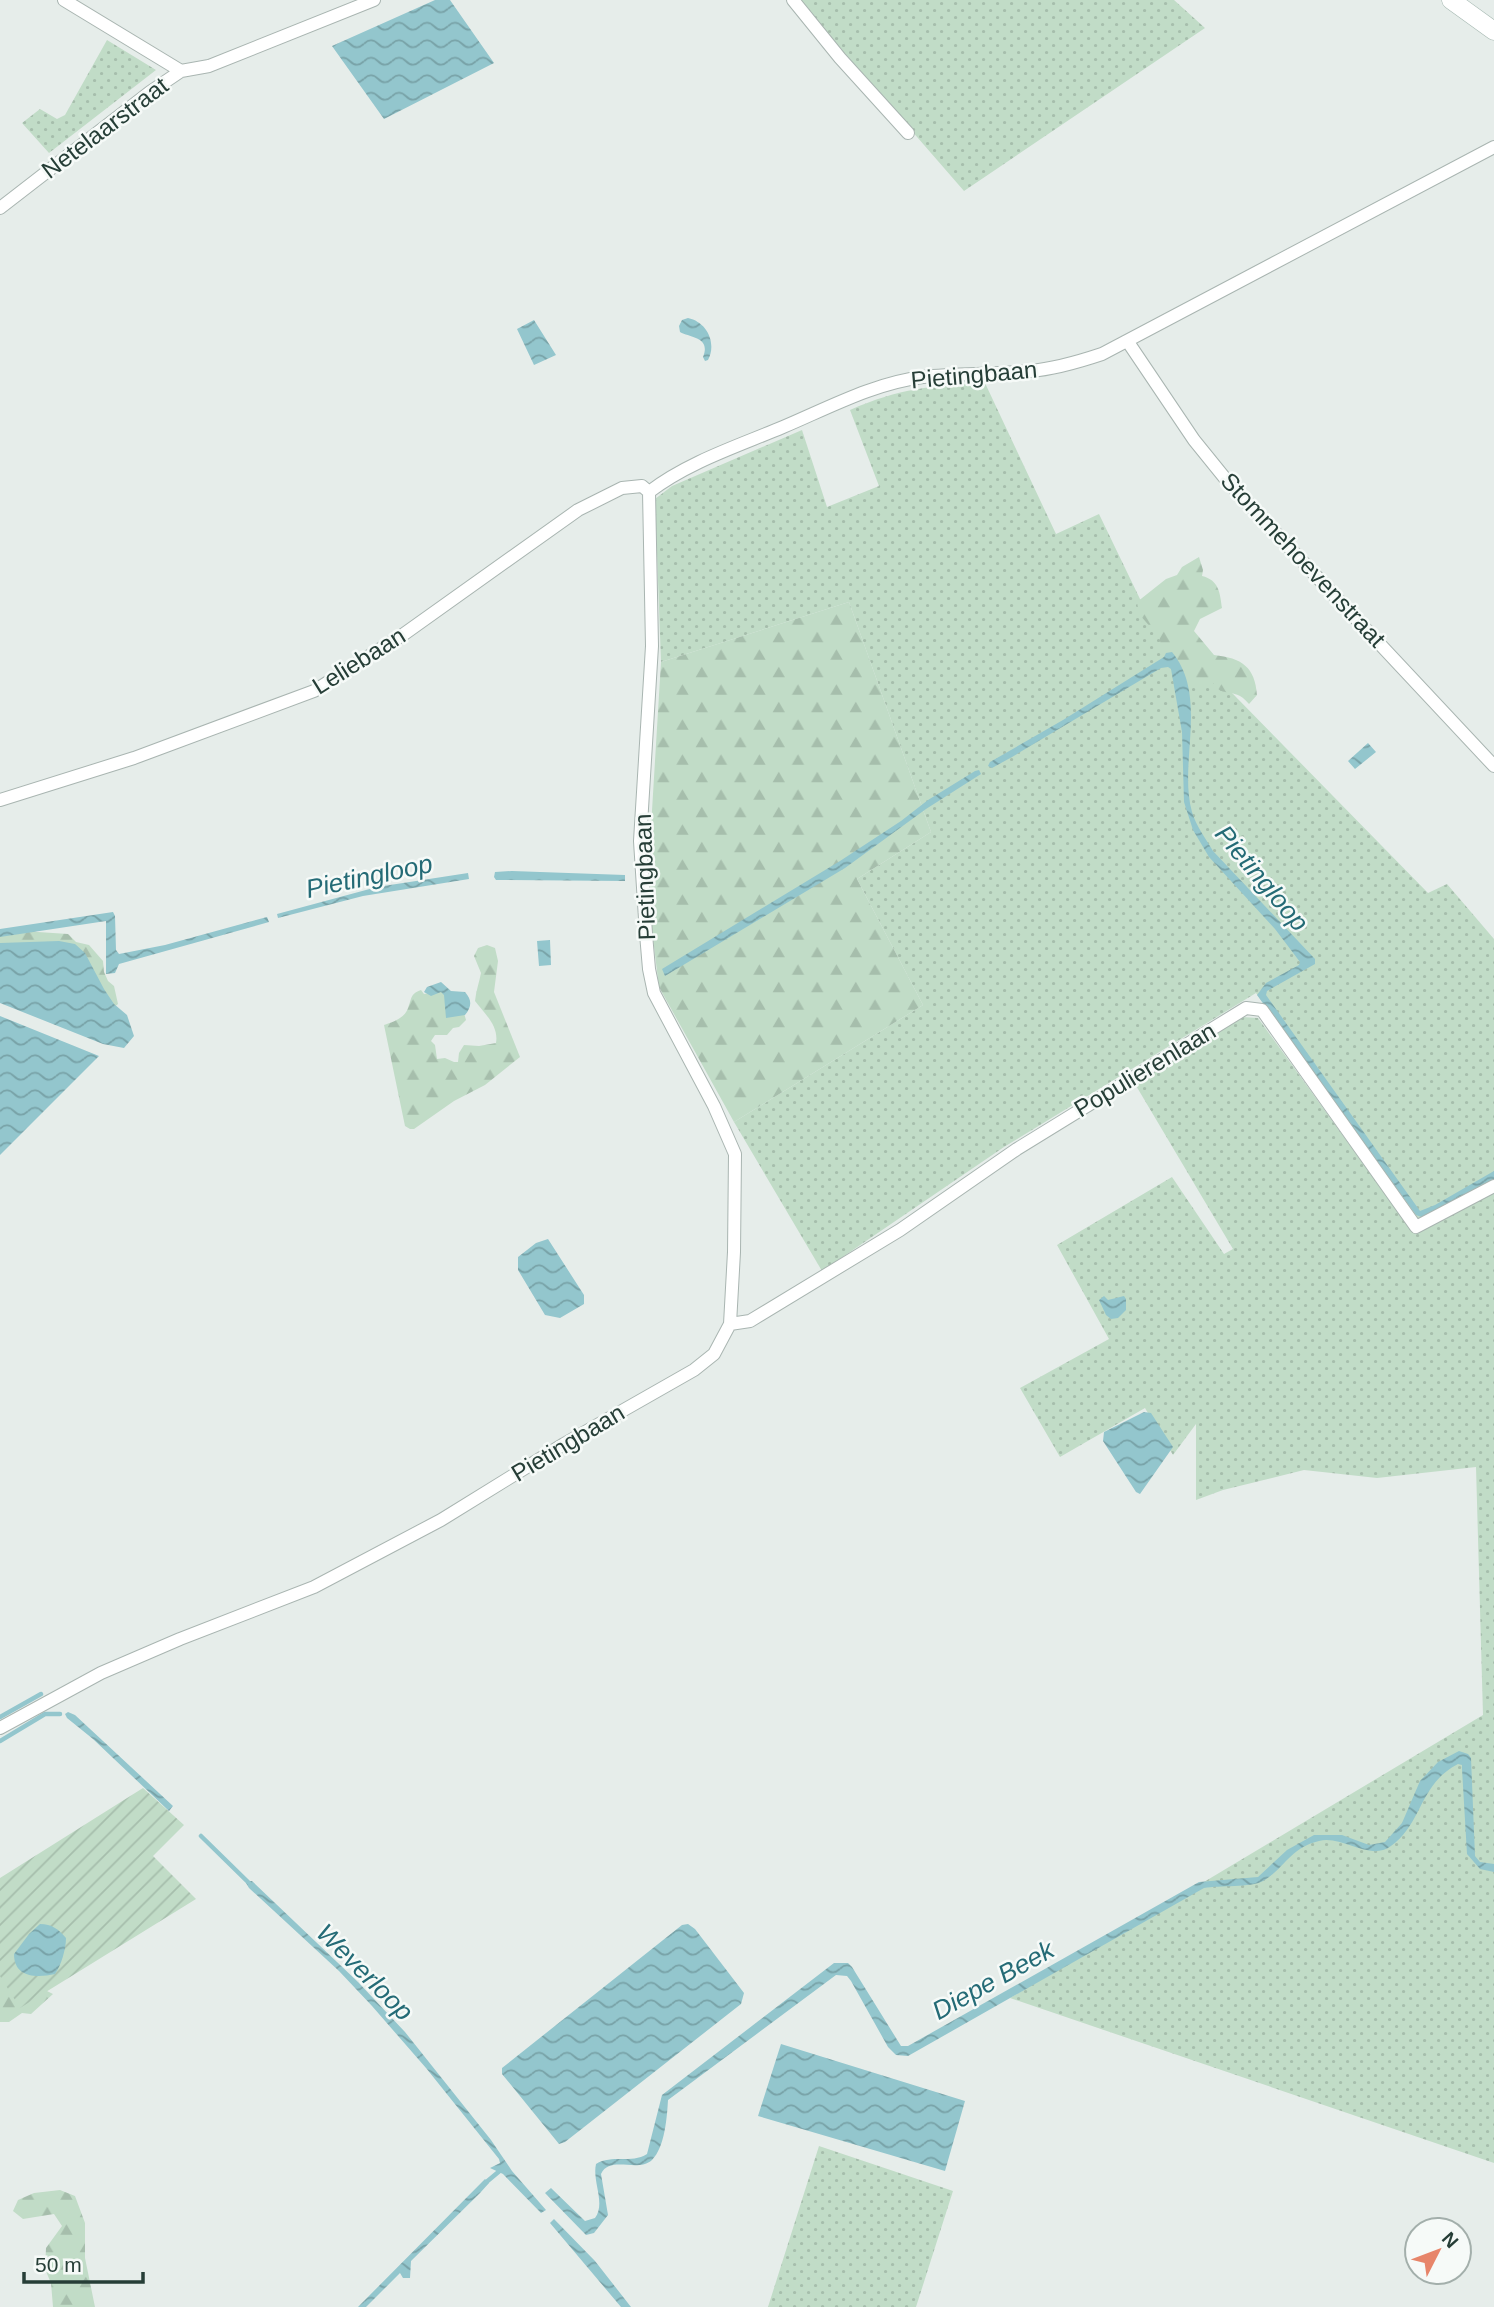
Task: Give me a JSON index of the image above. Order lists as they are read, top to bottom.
{
  "streets": {
    "street": [
      "Netelaarstraat",
      "Pietingbaan",
      "Stommehoevenstraat",
      "Leliebaan",
      "Populierenlaan"
    ]
  },
  "crossings": [
    ["Pietingbaan", "Stommehoevenstraat"],
    ["Pietingbaan", "Leliebaan"],
    ["Pietingbaan", "Populierenlaan"]
  ],
  "water": ["Pietingloop", "Weverloop", "Diepe Beek"],
  "scale_bar": "50 m",
  "north": "top right"
}
